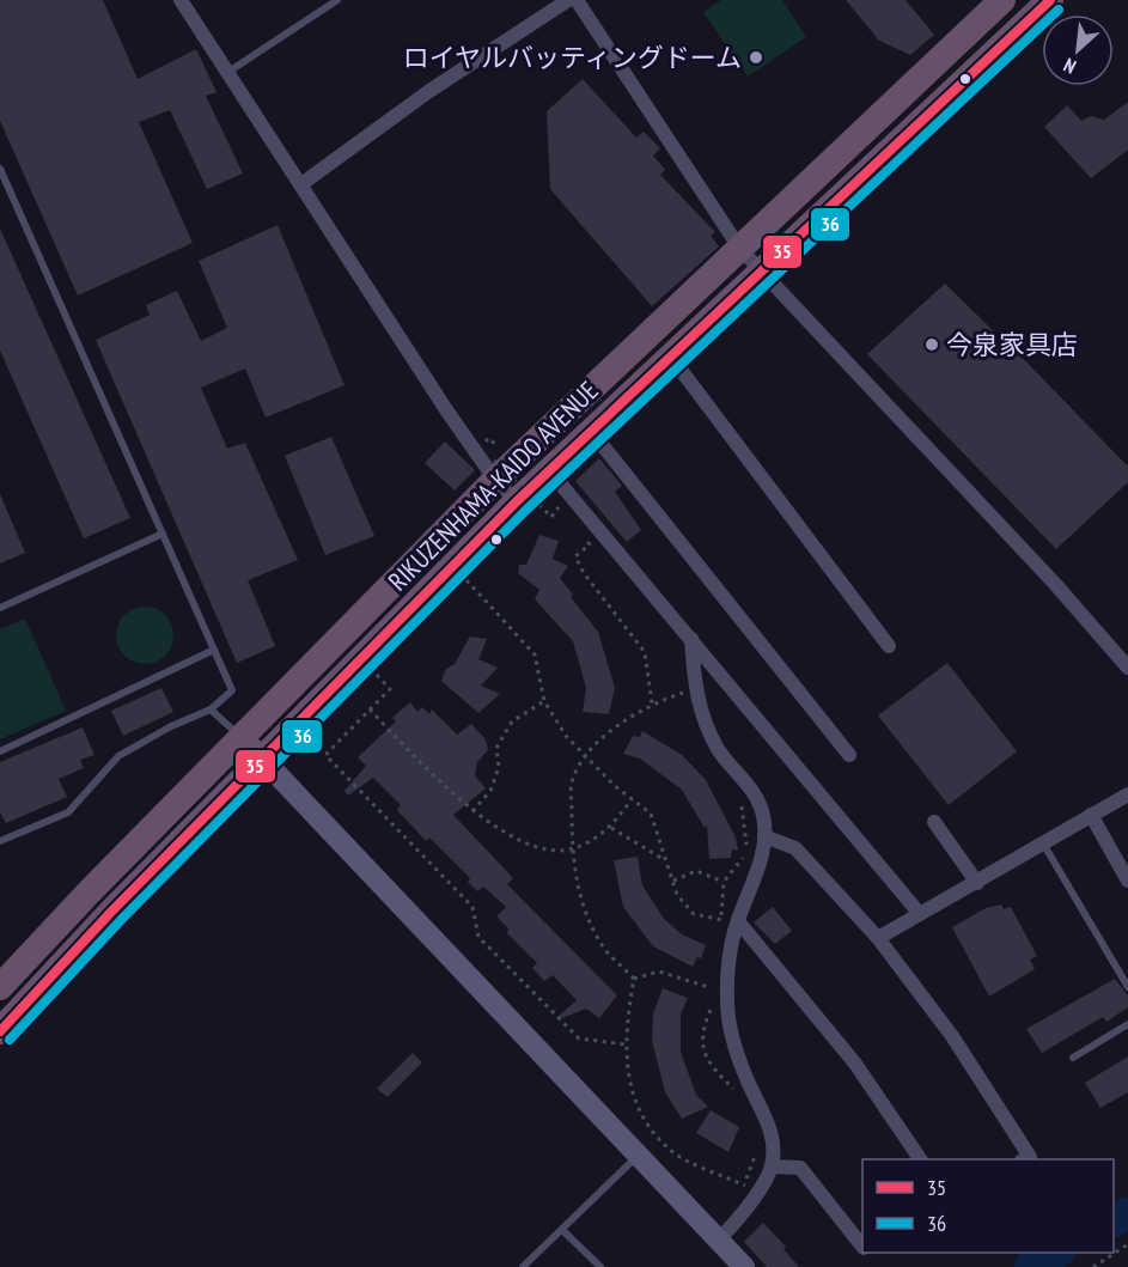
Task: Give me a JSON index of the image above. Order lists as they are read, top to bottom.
{
  "streets": {
    "highway": ["RIKUZENHAMA-KAIDO AVENUE"]
  },
  "places": ["ロイヤルバッティングドーム", "今泉家具店"],
  "lines": ["transit line 35", "transit line 36"],
  "legend": ["35", "36"],
  "north": "bottom left"
}
